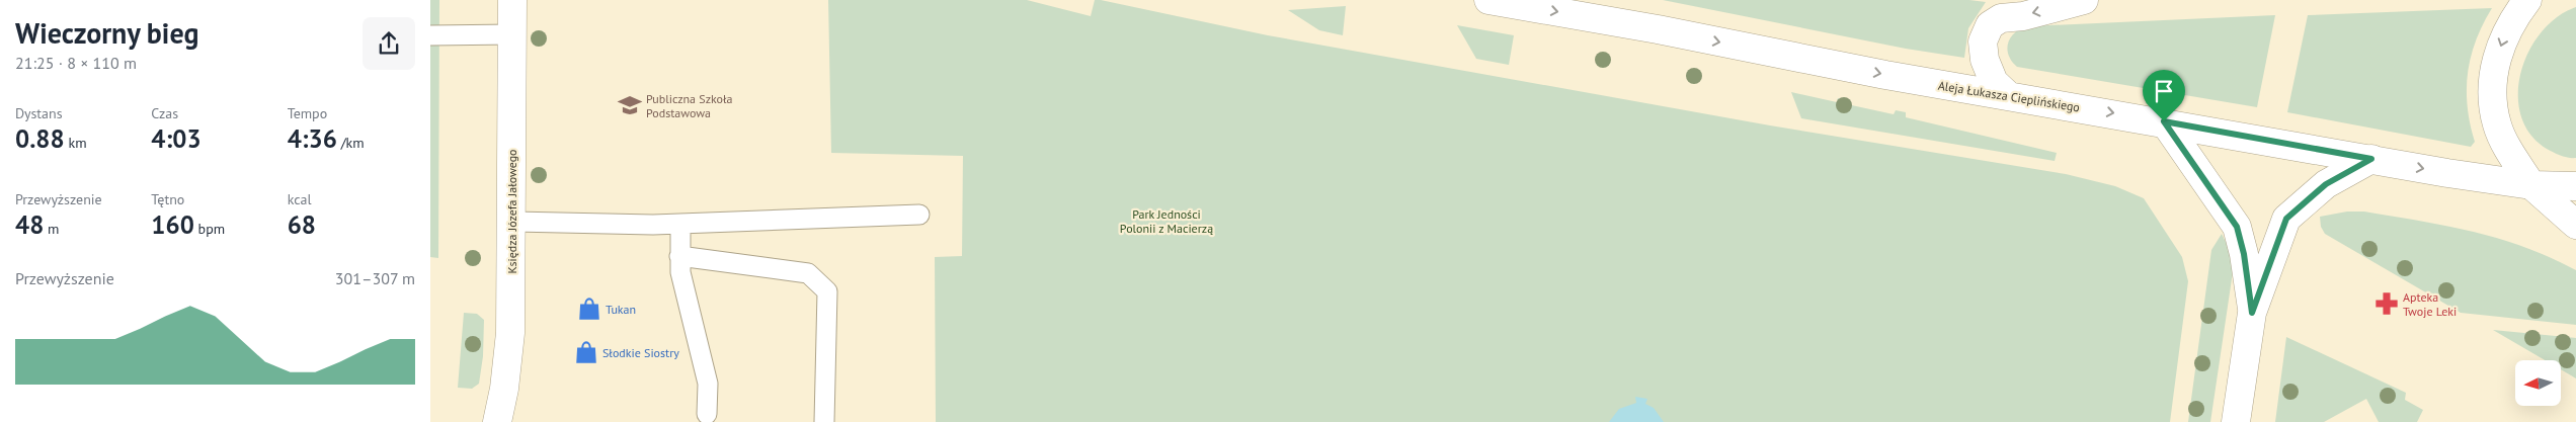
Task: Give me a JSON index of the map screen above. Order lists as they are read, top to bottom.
{
  "streets": {
    "main road": ["Aleja Łukasza Cieplińskiego", "Księdza Józefa Jałowego"]
  },
  "one_way": ["Aleja Łukasza Cieplińskiego"],
  "parks": ["Park Jedności Polonii z Macierzą"],
  "places": {
    "school or university": ["Publiczna Szkoła Podstawowa"],
    "pharmacy": ["Apteka Twoje Leki"],
    "shop": ["Tukan", "Słodkie Siostry"]
  },
  "north": "left",
  "page": {
    "heading": ["Wieczorny bieg", "21:25 · 8 × 110 m"],
    "stats": [
      ["Dystans", "0.88 km"],
      ["Czas", "4:03"],
      ["Tempo", "4:36 /km"],
      ["Przewyższenie", "48 m"],
      ["Tętno", "160 bpm"],
      ["kcal", "68"]
    ],
    "chart": ["Przewyższenie", "301–307 m"]
  }
}
